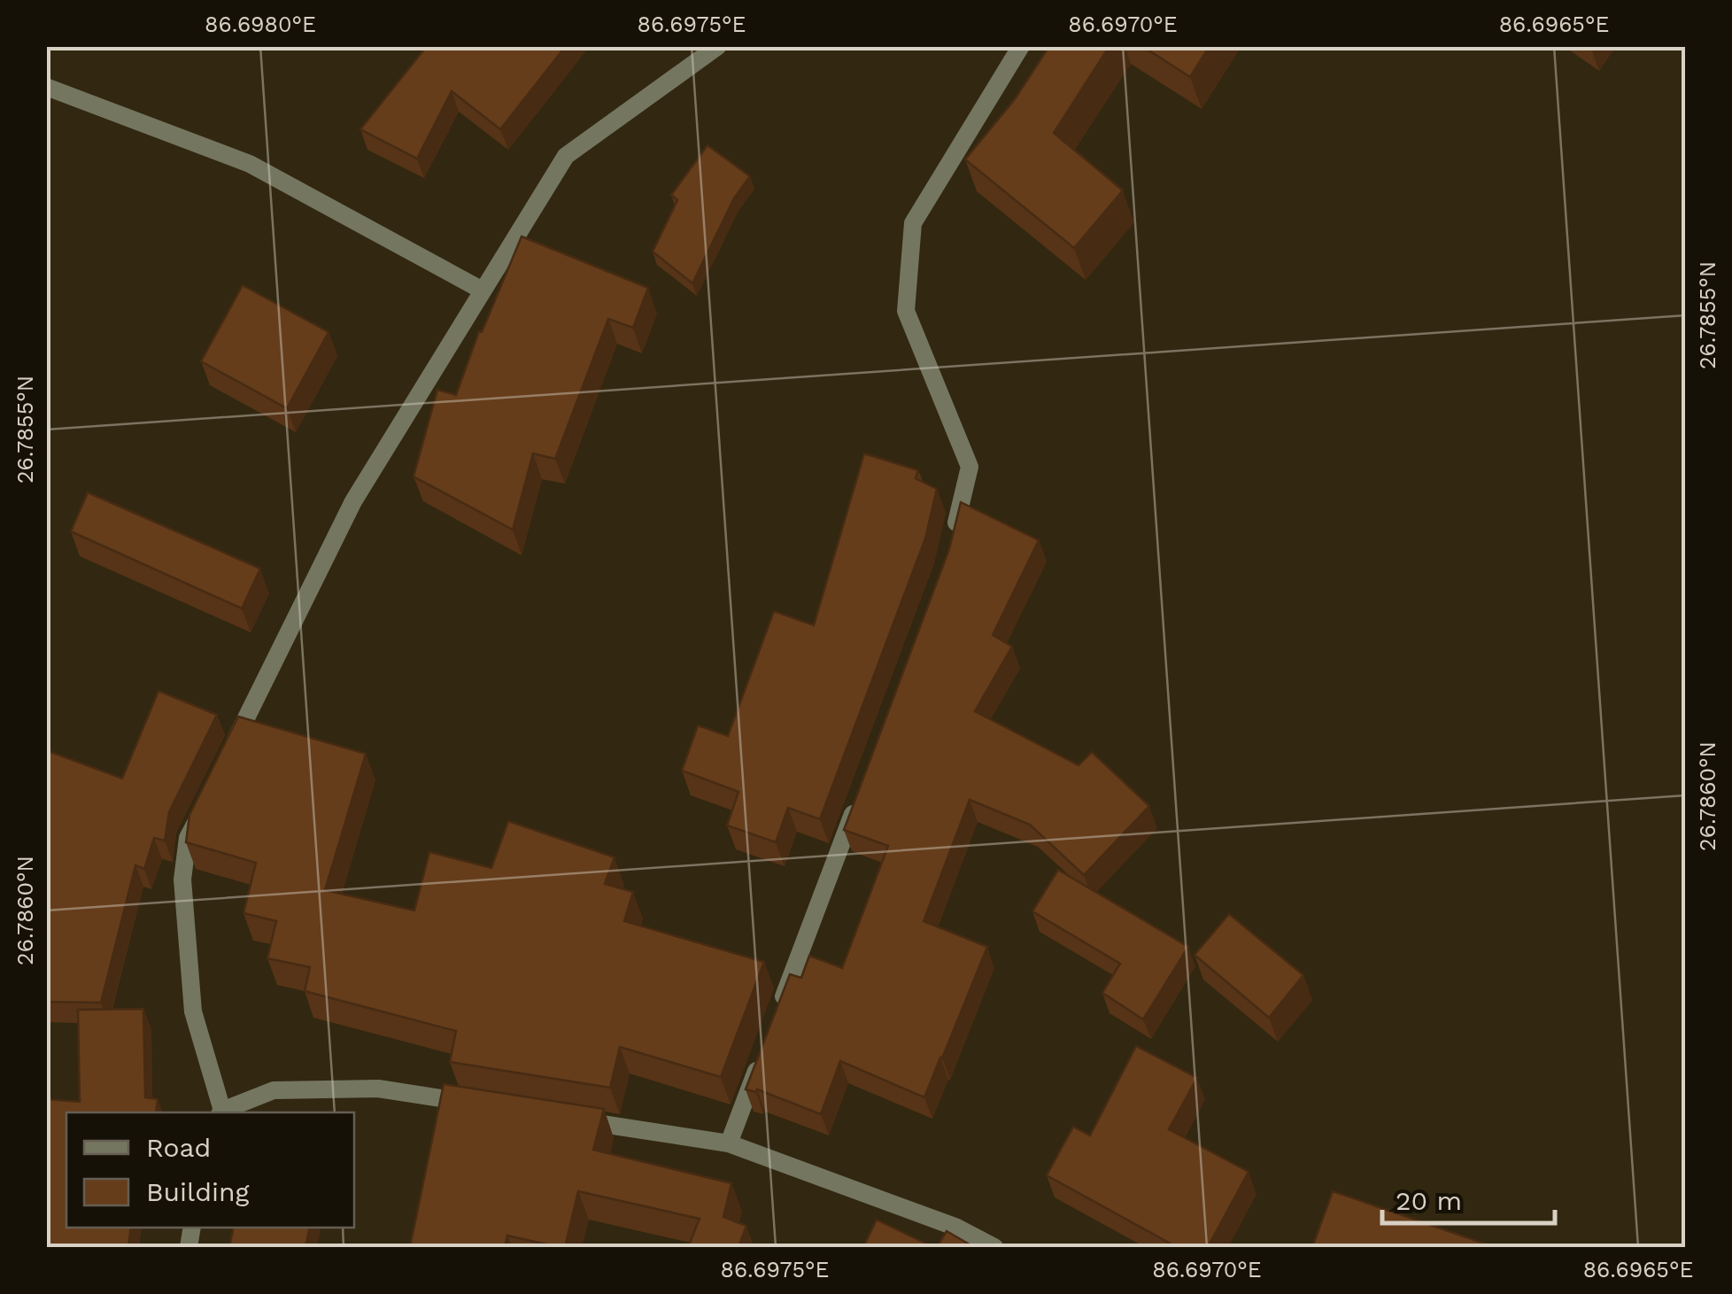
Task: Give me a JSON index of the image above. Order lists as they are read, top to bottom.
{
  "legend": ["Road", "Building"],
  "scale_bar": "20 m",
  "coordinates": [
    "86.6980°E",
    "86.6975°E",
    "86.6970°E",
    "86.6965°E",
    "26.7855°N",
    "26.7860°N"
  ]
}
